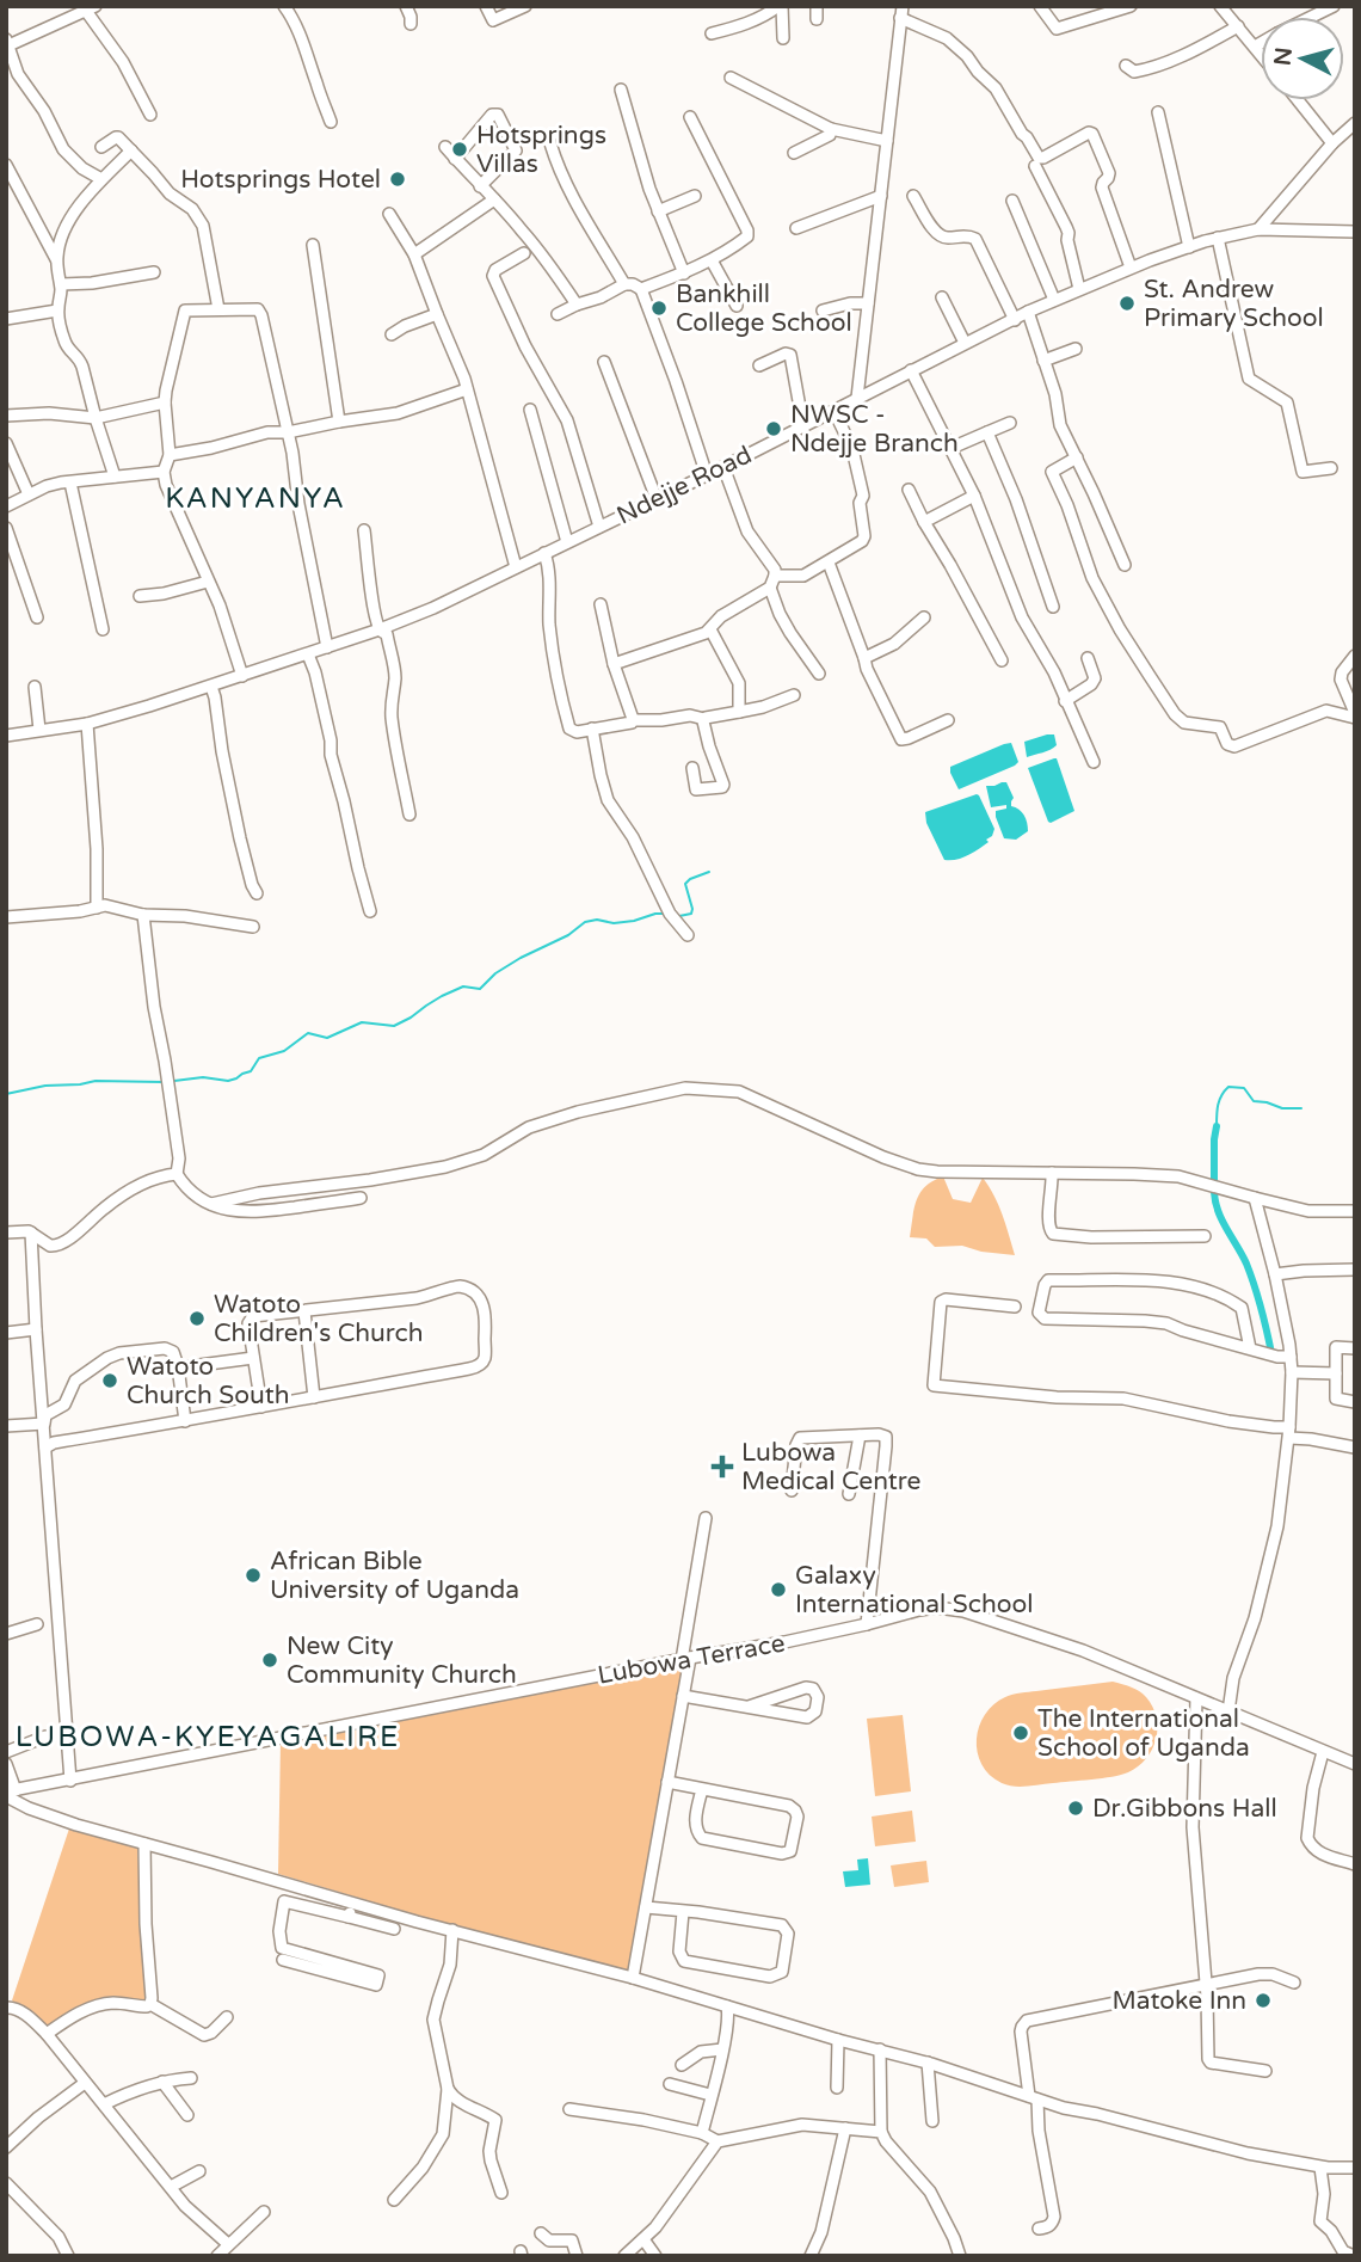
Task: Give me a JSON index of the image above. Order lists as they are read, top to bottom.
{
  "streets": {
    "street": ["Ndejje Road", "Lubowa Terrace"]
  },
  "districts": ["KANYANYA", "LUBOWA-KYEYAGALIRE"],
  "places": {
    "other": [
      "Hotsprings Villas",
      "Hotsprings Hotel",
      "St. Andrew Primary School",
      "Bankhill College School",
      "NWSC - Ndejje Branch",
      "Watoto Children's Church",
      "Watoto Church South",
      "African Bible University of Uganda",
      "Galaxy International School",
      "New City Community Church",
      "The International School of Uganda",
      "Dr.Gibbons Hall",
      "Matoke Inn"
    ],
    "health": ["Lubowa Medical Centre"]
  },
  "north": "left"
}
